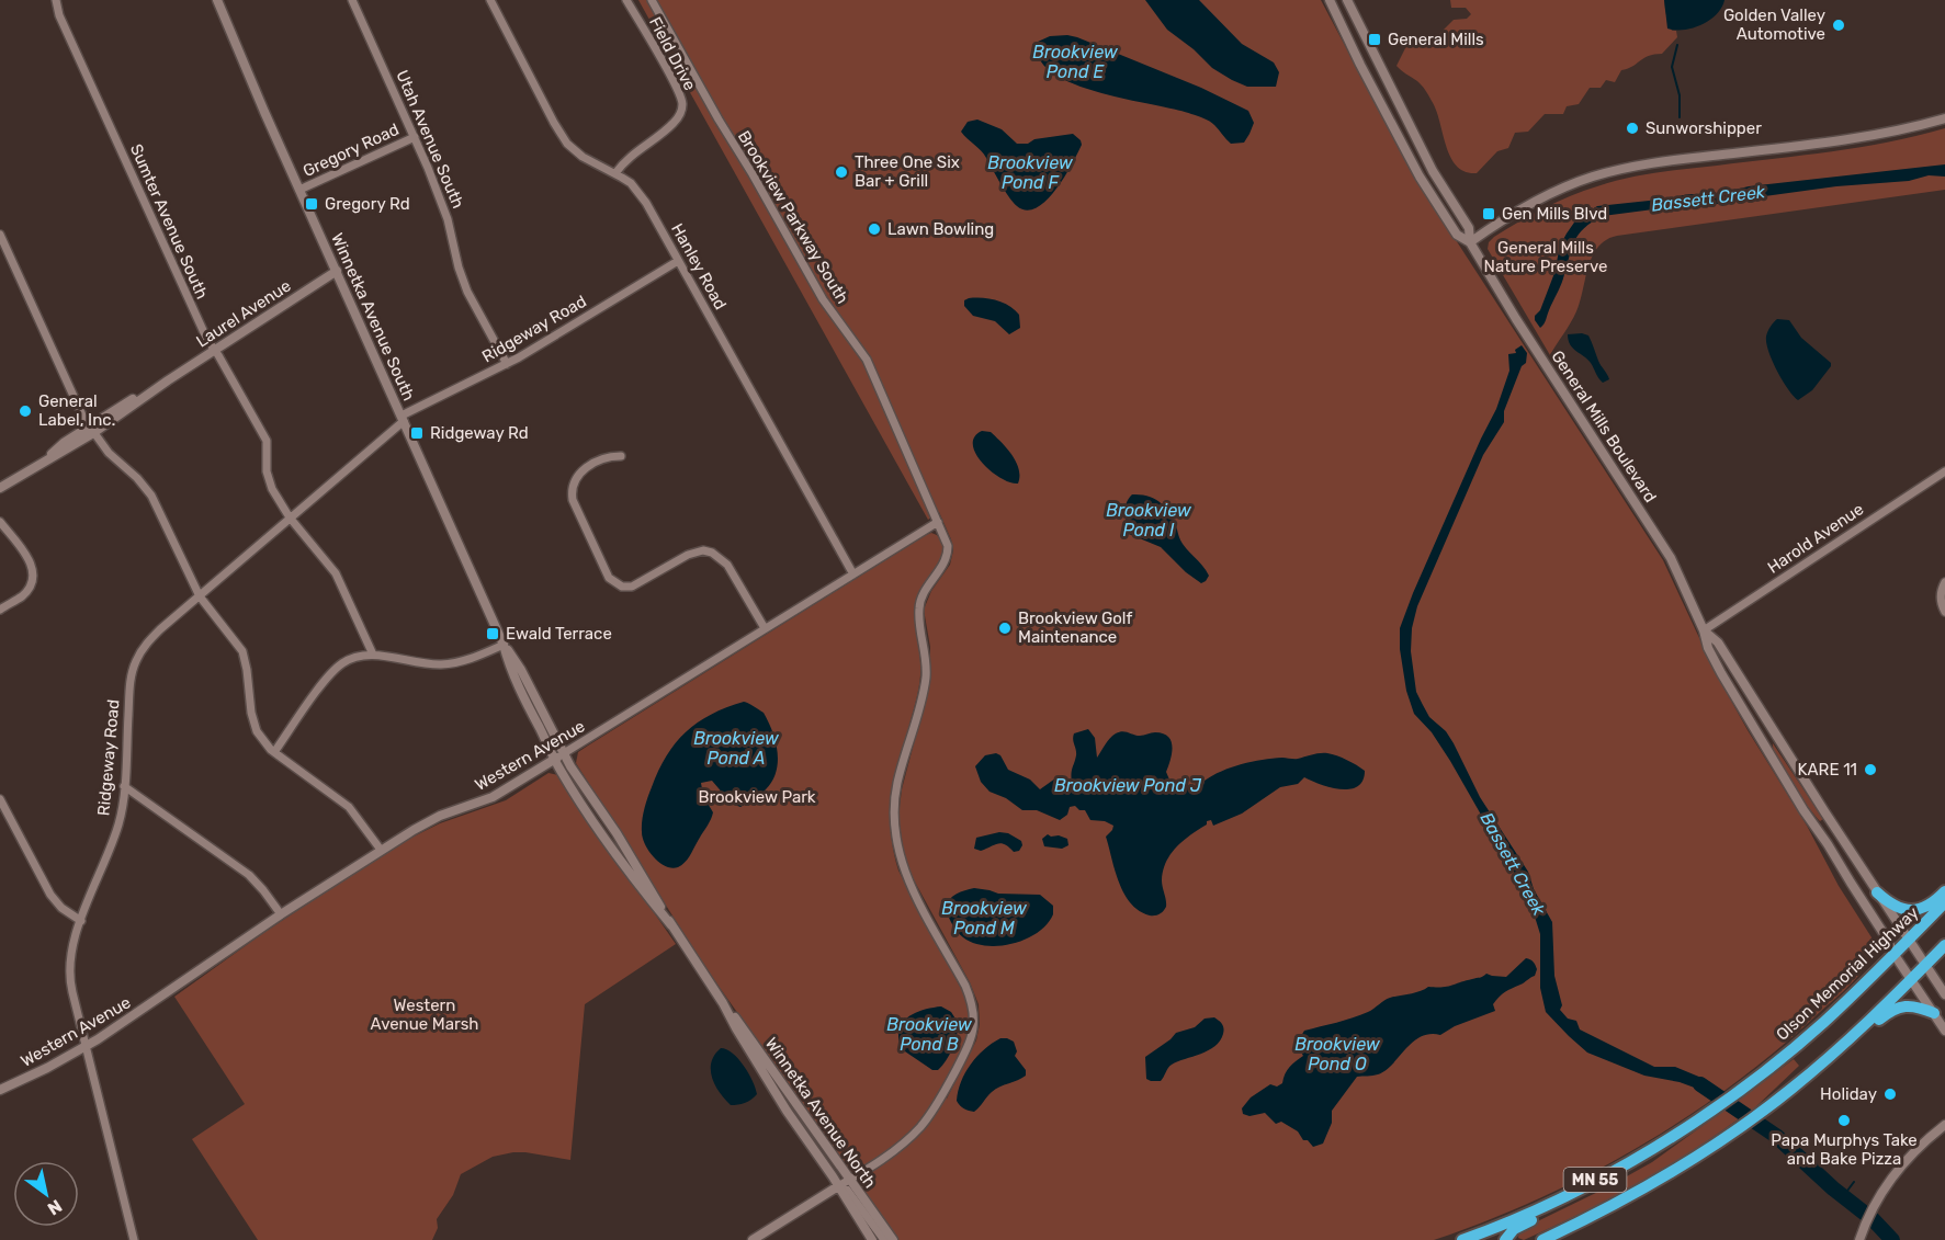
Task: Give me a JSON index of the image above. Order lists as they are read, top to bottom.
{
  "streets": {
    "highway": ["Olson Memorial Highway", "MN 55"],
    "street": [
      "Field Drive",
      "Utah Avenue South",
      "Gregory Road",
      "Brookview Parkway South",
      "Sumter Avenue South",
      "Hanley Road",
      "Laurel Avenue",
      "Winnetka Avenue South",
      "Ridgeway Road",
      "General Mills Boulevard",
      "Harold Avenue",
      "Western Avenue",
      "Winnetka Avenue North"
    ]
  },
  "crossings": [
    ["Field Drive", "Hanley Road"],
    ["Utah Avenue South", "Gregory Road"],
    ["Utah Avenue South", "Ridgeway Road"],
    ["Gregory Road", "Winnetka Avenue South"],
    ["Brookview Parkway South", "Western Avenue"],
    ["Brookview Parkway South", "Winnetka Avenue North"],
    ["Sumter Avenue South", "Laurel Avenue"],
    ["Sumter Avenue South", "Ridgeway Road"],
    ["Hanley Road", "Ridgeway Road"],
    ["Hanley Road", "Western Avenue"],
    ["Laurel Avenue", "Winnetka Avenue South"],
    ["Winnetka Avenue South", "Ridgeway Road"],
    ["Winnetka Avenue South", "Western Avenue"],
    ["Winnetka Avenue South", "Winnetka Avenue North"],
    ["Ridgeway Road", "Western Avenue"],
    ["General Mills Boulevard", "Harold Avenue"],
    ["General Mills Boulevard", "Olson Memorial Highway"],
    ["General Mills Boulevard", "MN 55"],
    ["Western Avenue", "Winnetka Avenue North"]
  ],
  "water": [
    "Brookview Pond E",
    "Brookview Pond F",
    "Bassett Creek",
    "Brookview Pond I",
    "Brookview Pond A",
    "Brookview Pond J",
    "Brookview Pond M",
    "Brookview Pond B",
    "Brookview Pond O"
  ],
  "parks": ["General Mills Nature Preserve", "Brookview Park", "Western Avenue Marsh"],
  "places": {
    "other": [
      "Golden Valley Automotive",
      "Sunworshipper",
      "Three One Six Bar + Grill",
      "Lawn Bowling",
      "General Label, Inc.",
      "Brookview Golf Maintenance",
      "KARE 11",
      "Holiday",
      "Papa Murphys Take and Bake Pizza"
    ],
    "transit": [
      "General Mills",
      "Gregory Rd",
      "Gen Mills Blvd",
      "Ridgeway Rd",
      "Ewald Terrace"
    ]
  },
  "north": "bottom right"
}
